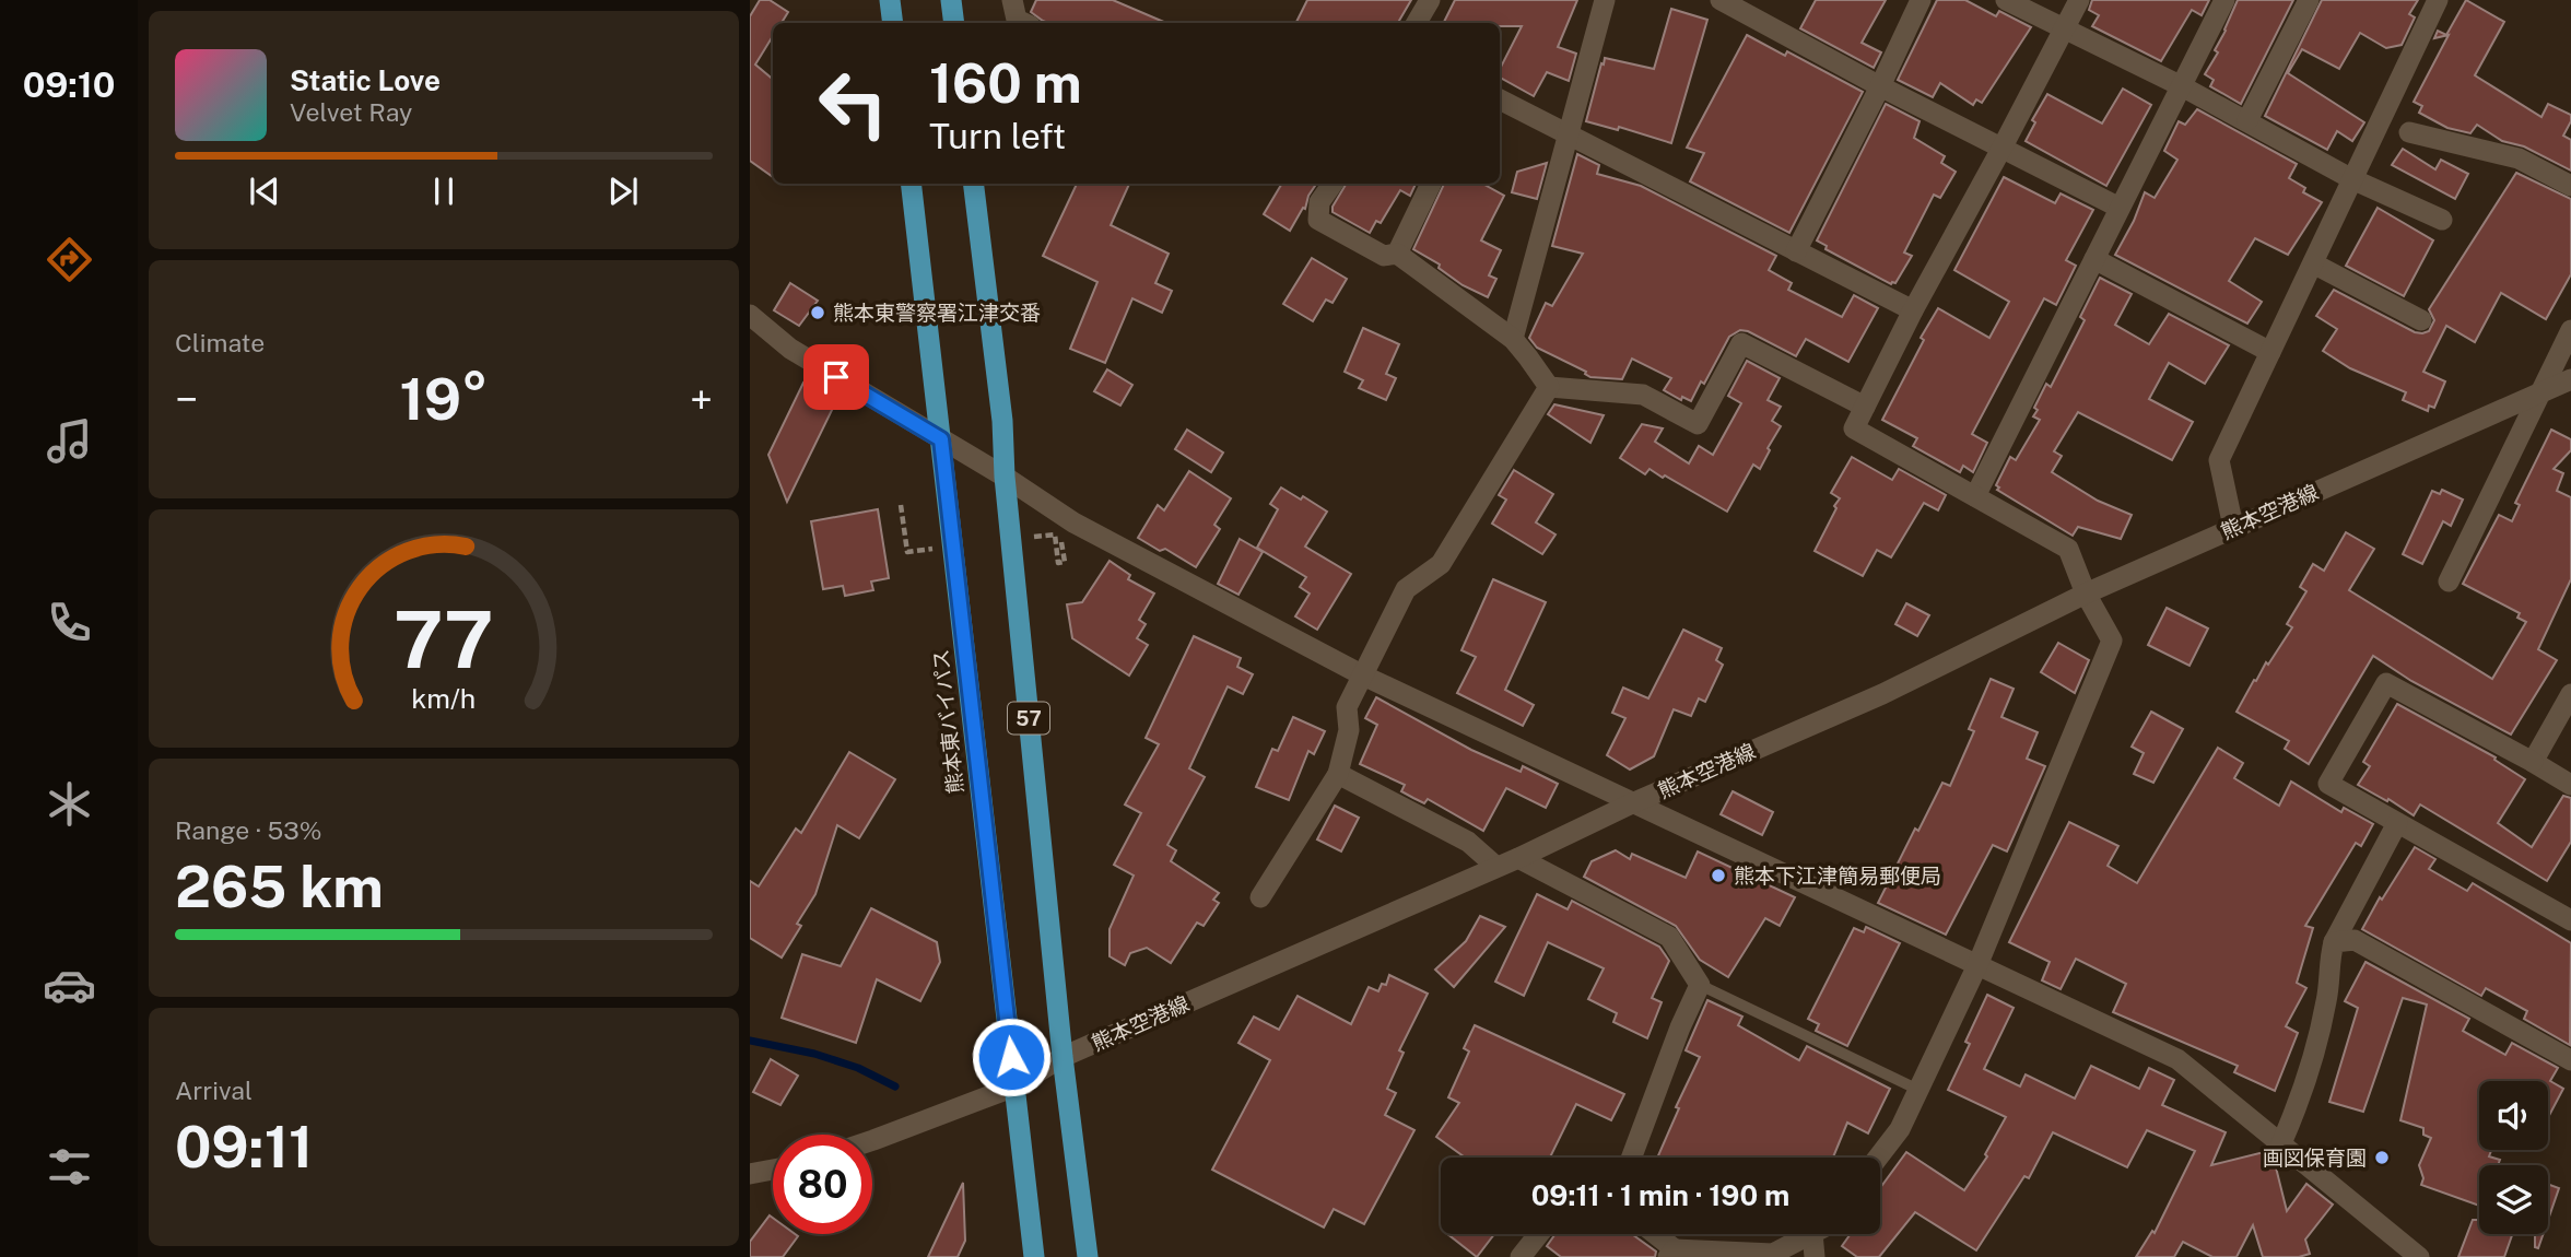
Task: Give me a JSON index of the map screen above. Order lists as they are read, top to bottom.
{
  "streets": {
    "highway": ["57", "熊本東バイパス"],
    "street": ["熊本空港線"]
  },
  "crossings": [
    ["熊本空港線", "57"],
    ["熊本空港線", "熊本東バイパス"]
  ],
  "places": ["熊本東警察署江津交番", "熊本下江津簡易郵便局", "画図保育園"],
  "page": {
    "tabs": "09:10",
    "turn": ["160 m", "Turn left"],
    "song": ["Static Love", "Velvet Ray"],
    "tile": [
      "Climate",
      ["Range · 53%", "265 km"],
      ["Arrival", "09:11"]
    ],
    "heat": ["−", "19°", "+"],
    "limit": "80",
    "trip": "09:11 · 1 min · 190 m",
    "gauge": ["77", "km/h"]
  }
}
